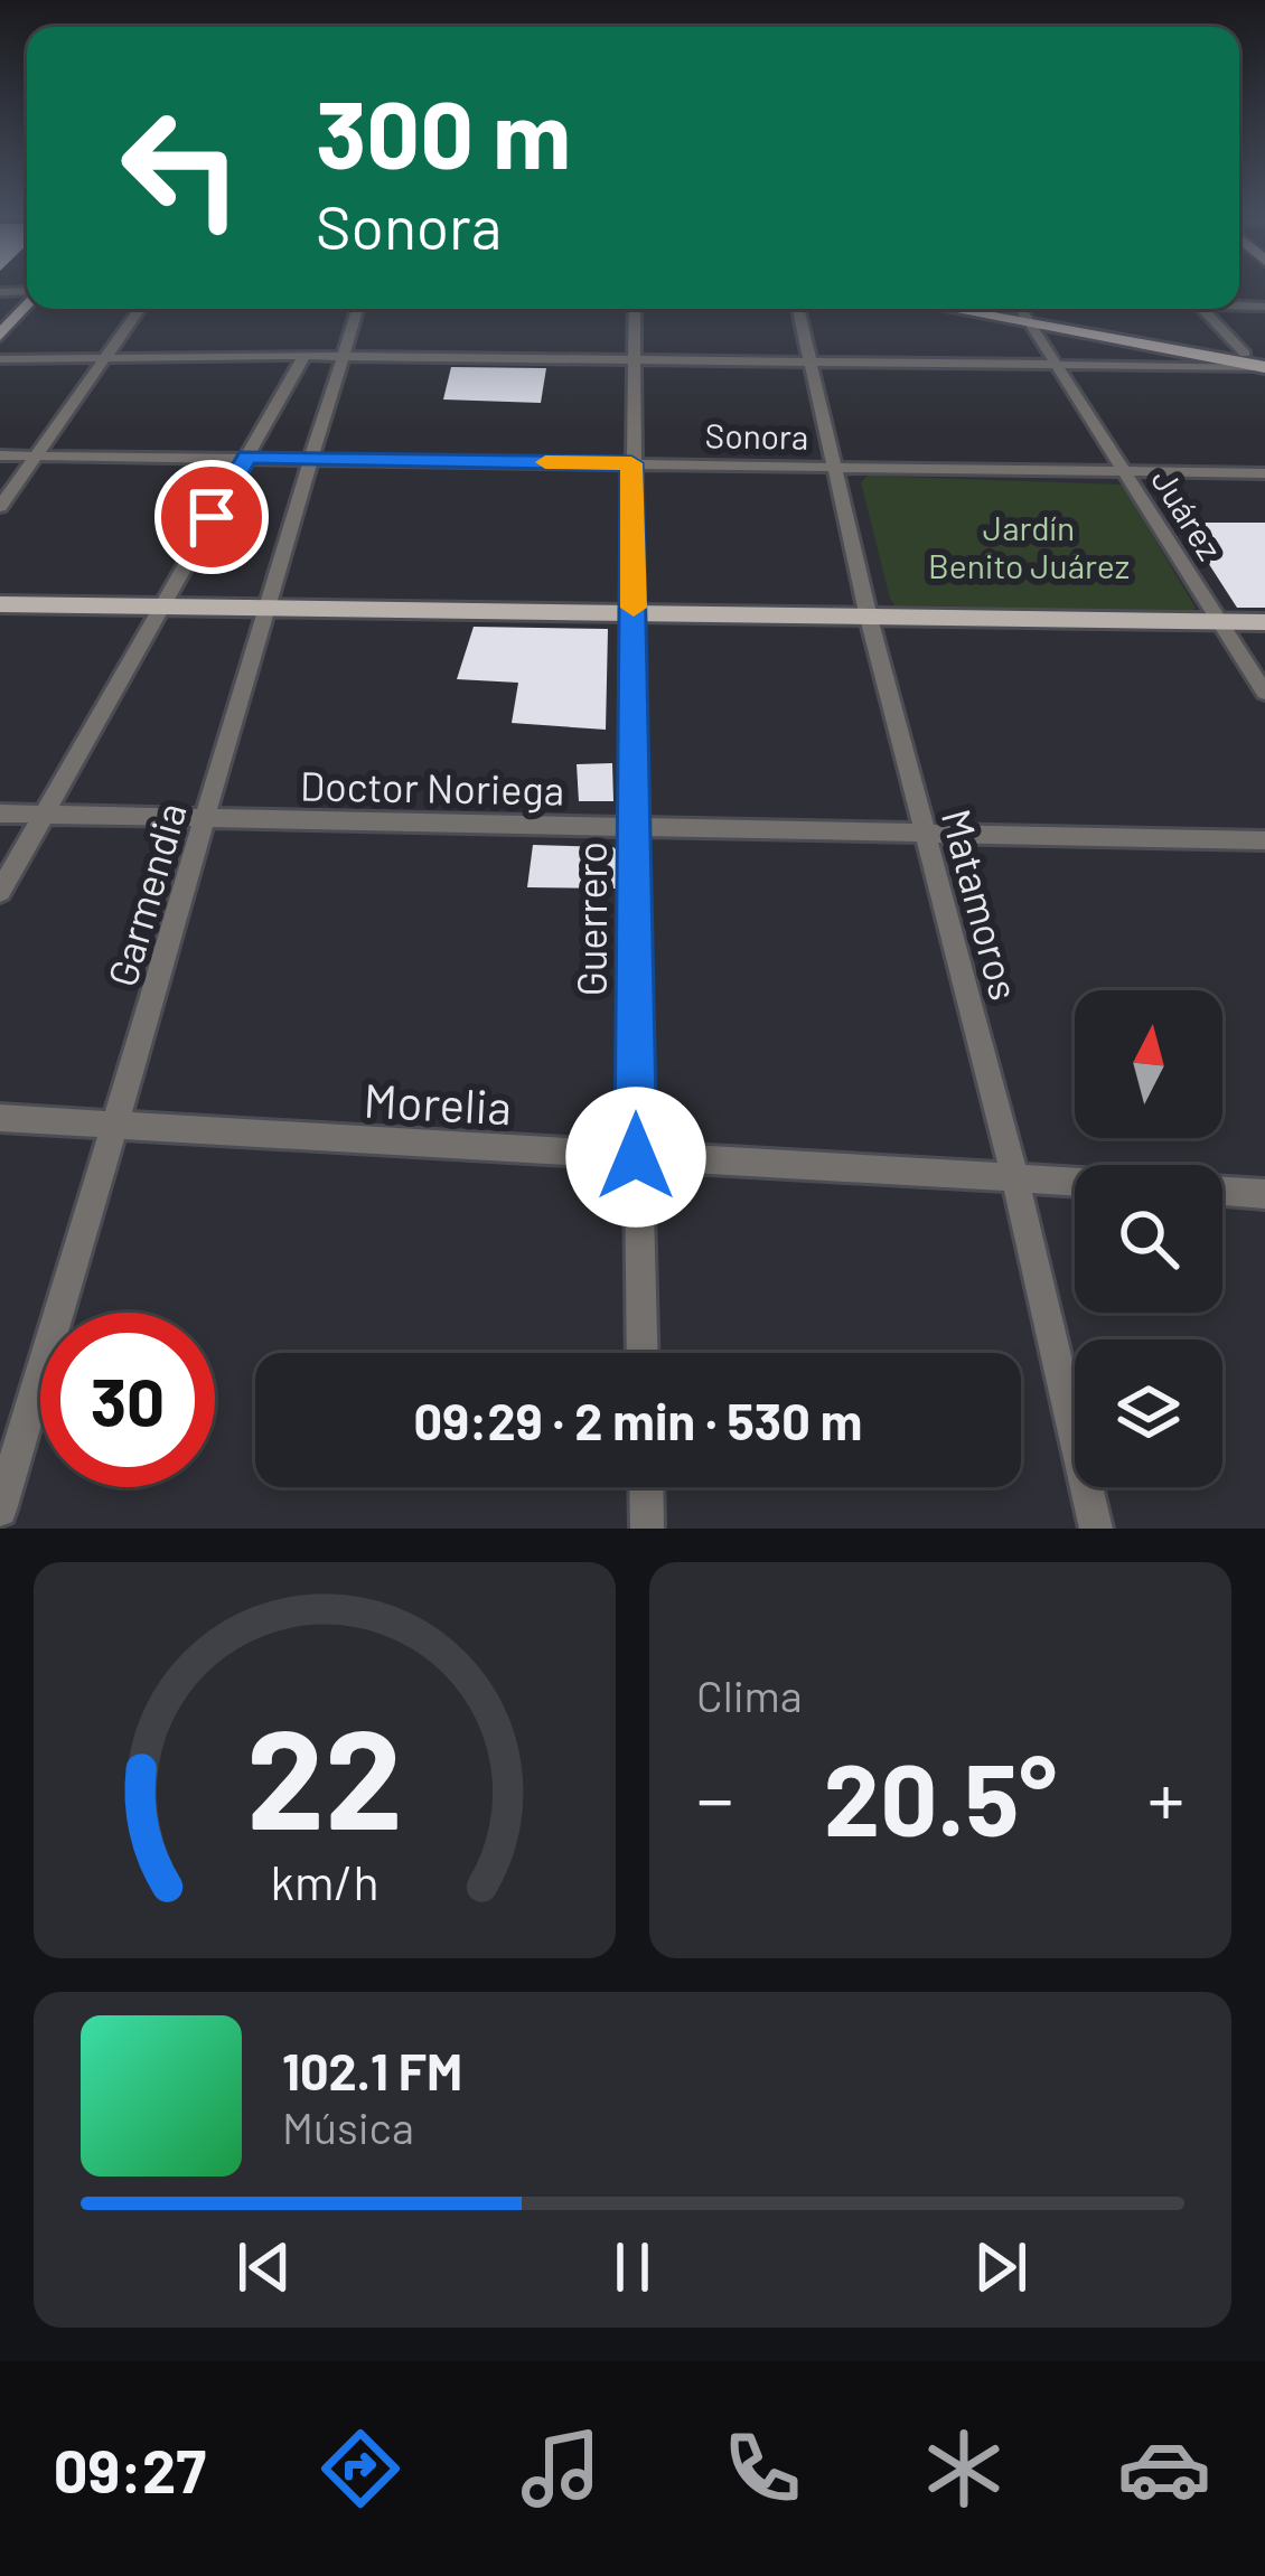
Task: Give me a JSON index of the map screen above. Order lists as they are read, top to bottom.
{
  "streets": {
    "street": [
      "Sonora",
      "Juárez",
      "Doctor Noriega",
      "Garmendia",
      "Matamoros",
      "Guerrero",
      "Morelia"
    ]
  },
  "crossings": [
    ["Sonora", "Juárez"],
    ["Sonora", "Garmendia"],
    ["Sonora", "Matamoros"],
    ["Sonora", "Guerrero"],
    ["Doctor Noriega", "Garmendia"],
    ["Doctor Noriega", "Matamoros"],
    ["Doctor Noriega", "Guerrero"],
    ["Garmendia", "Morelia"],
    ["Matamoros", "Morelia"],
    ["Guerrero", "Morelia"]
  ],
  "parks": ["Jardín Benito Juárez"],
  "north": "top",
  "page": {
    "turn": ["300 m", "Sonora"],
    "limit": "30",
    "trip": "09:29 · 2 min · 530 m",
    "tile": "Clima",
    "heat": ["−", "20.5°", "+"],
    "song": ["102.1 FM", "Música"],
    "tabs": "09:27",
    "gauge": ["22", "km/h"]
  }
}
